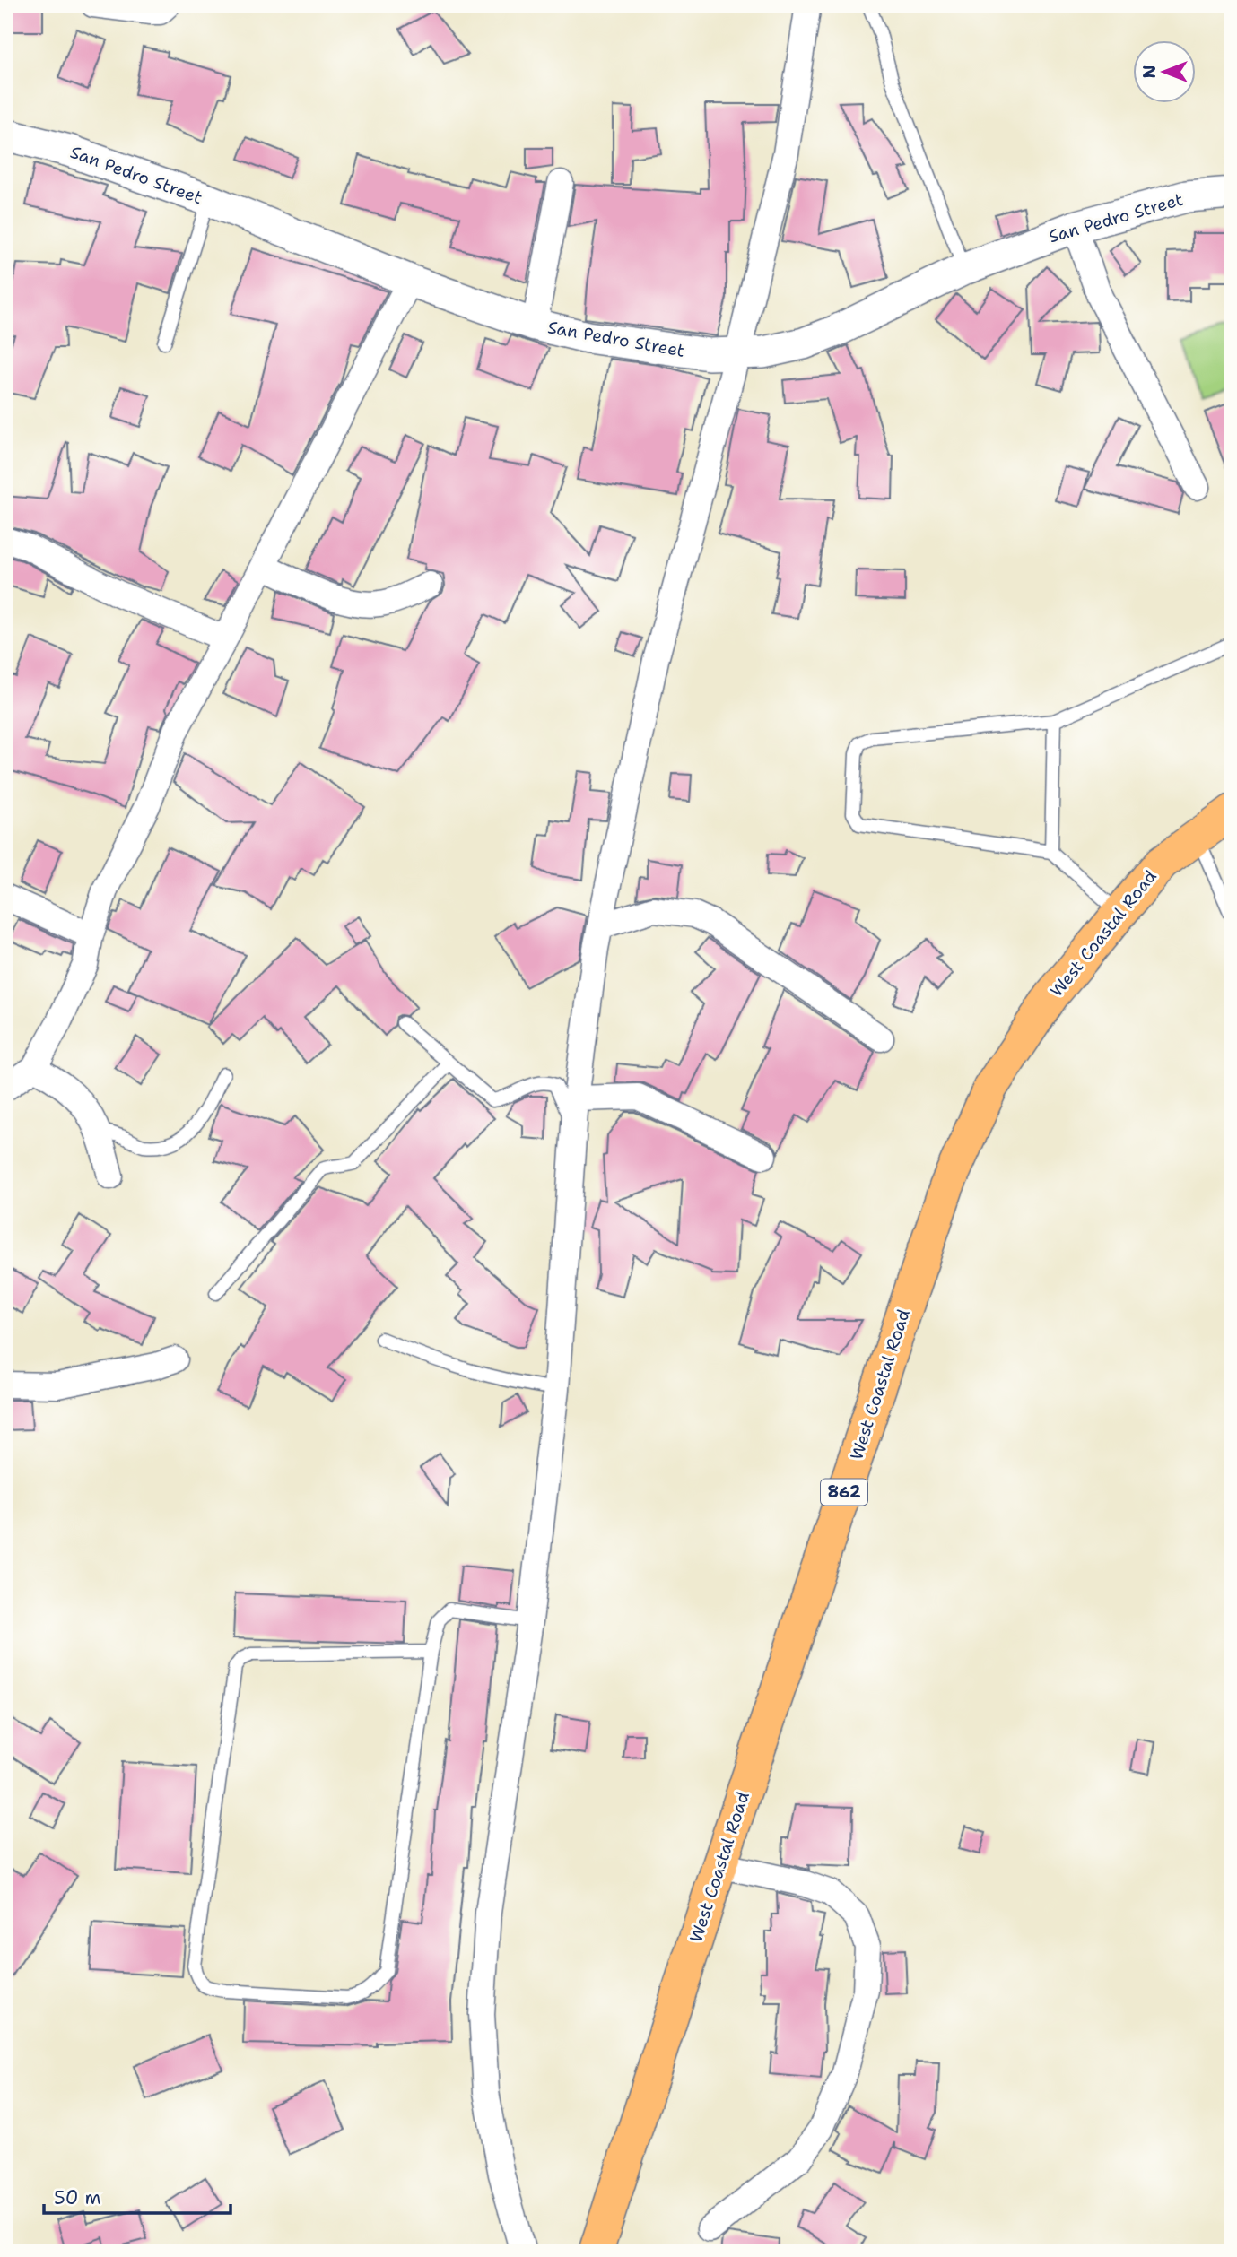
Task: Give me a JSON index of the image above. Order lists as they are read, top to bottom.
{
  "streets": {
    "main road": ["West Coastal Road", "862"],
    "street": ["San Pedro Street"]
  },
  "scale_bar": "50 m",
  "north": "left"
}
